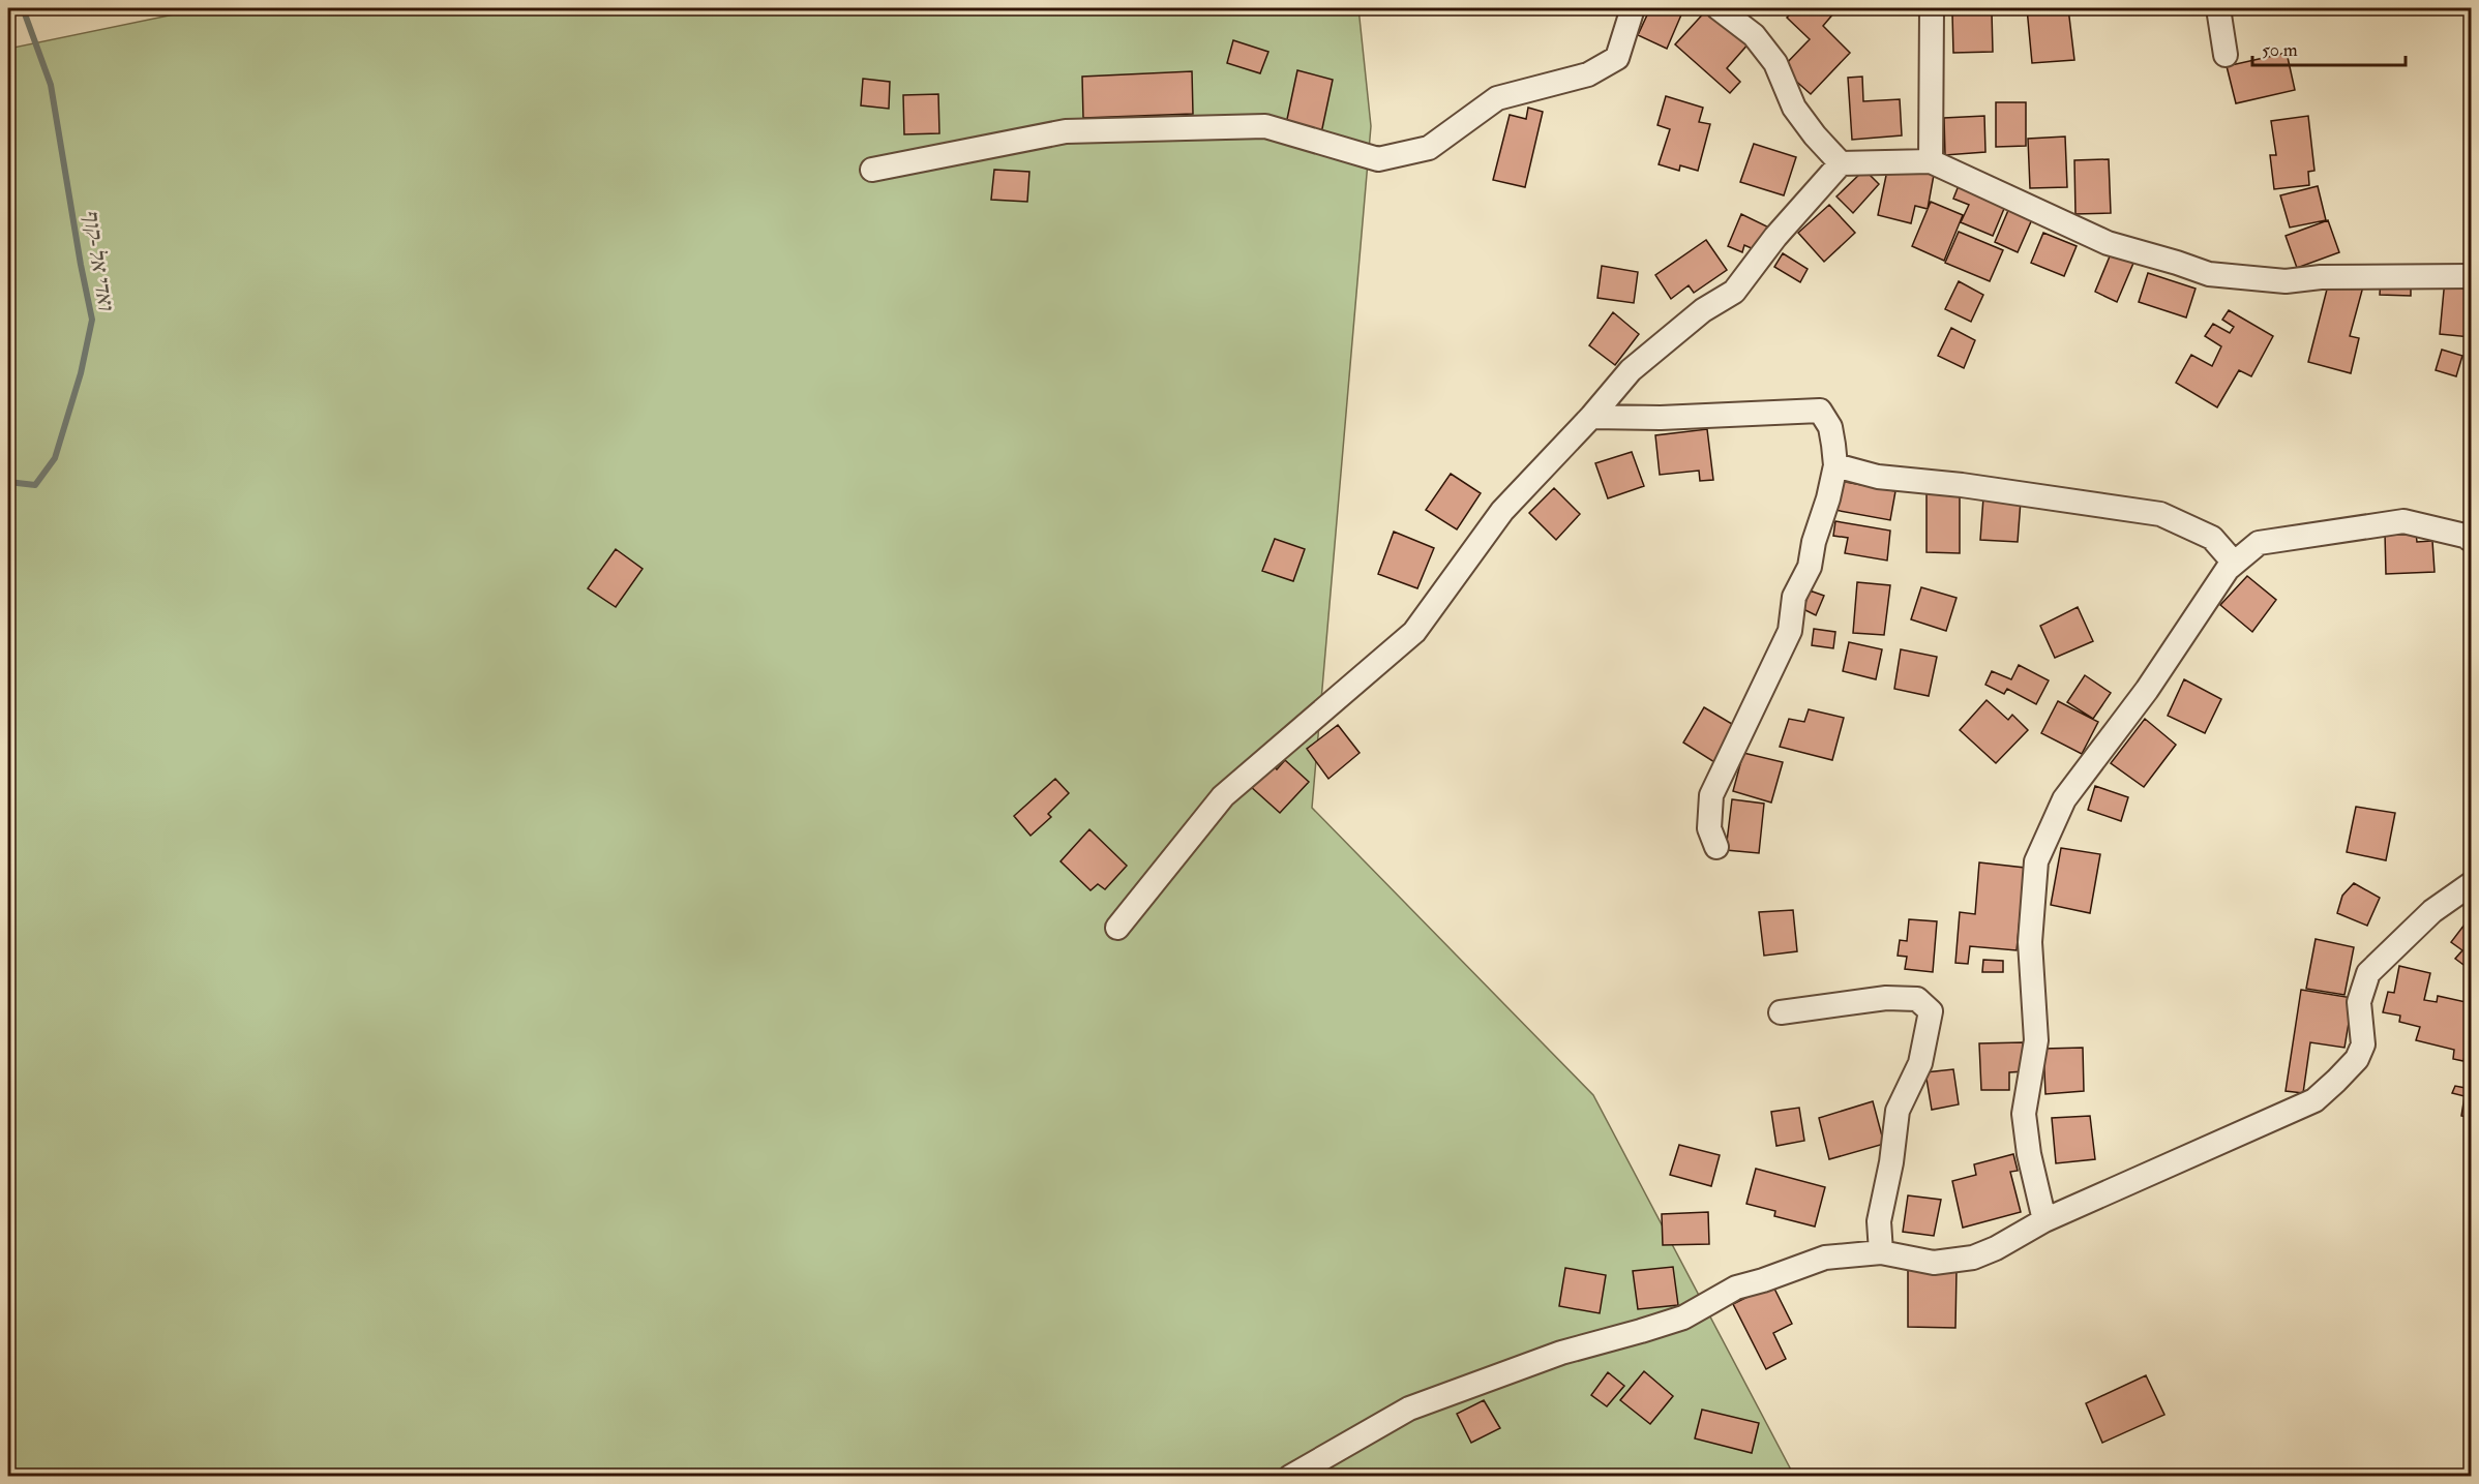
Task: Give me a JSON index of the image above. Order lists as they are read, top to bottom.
{
  "water": ["ואדי אל-קוף"],
  "scale_bar": "50 m"
}
